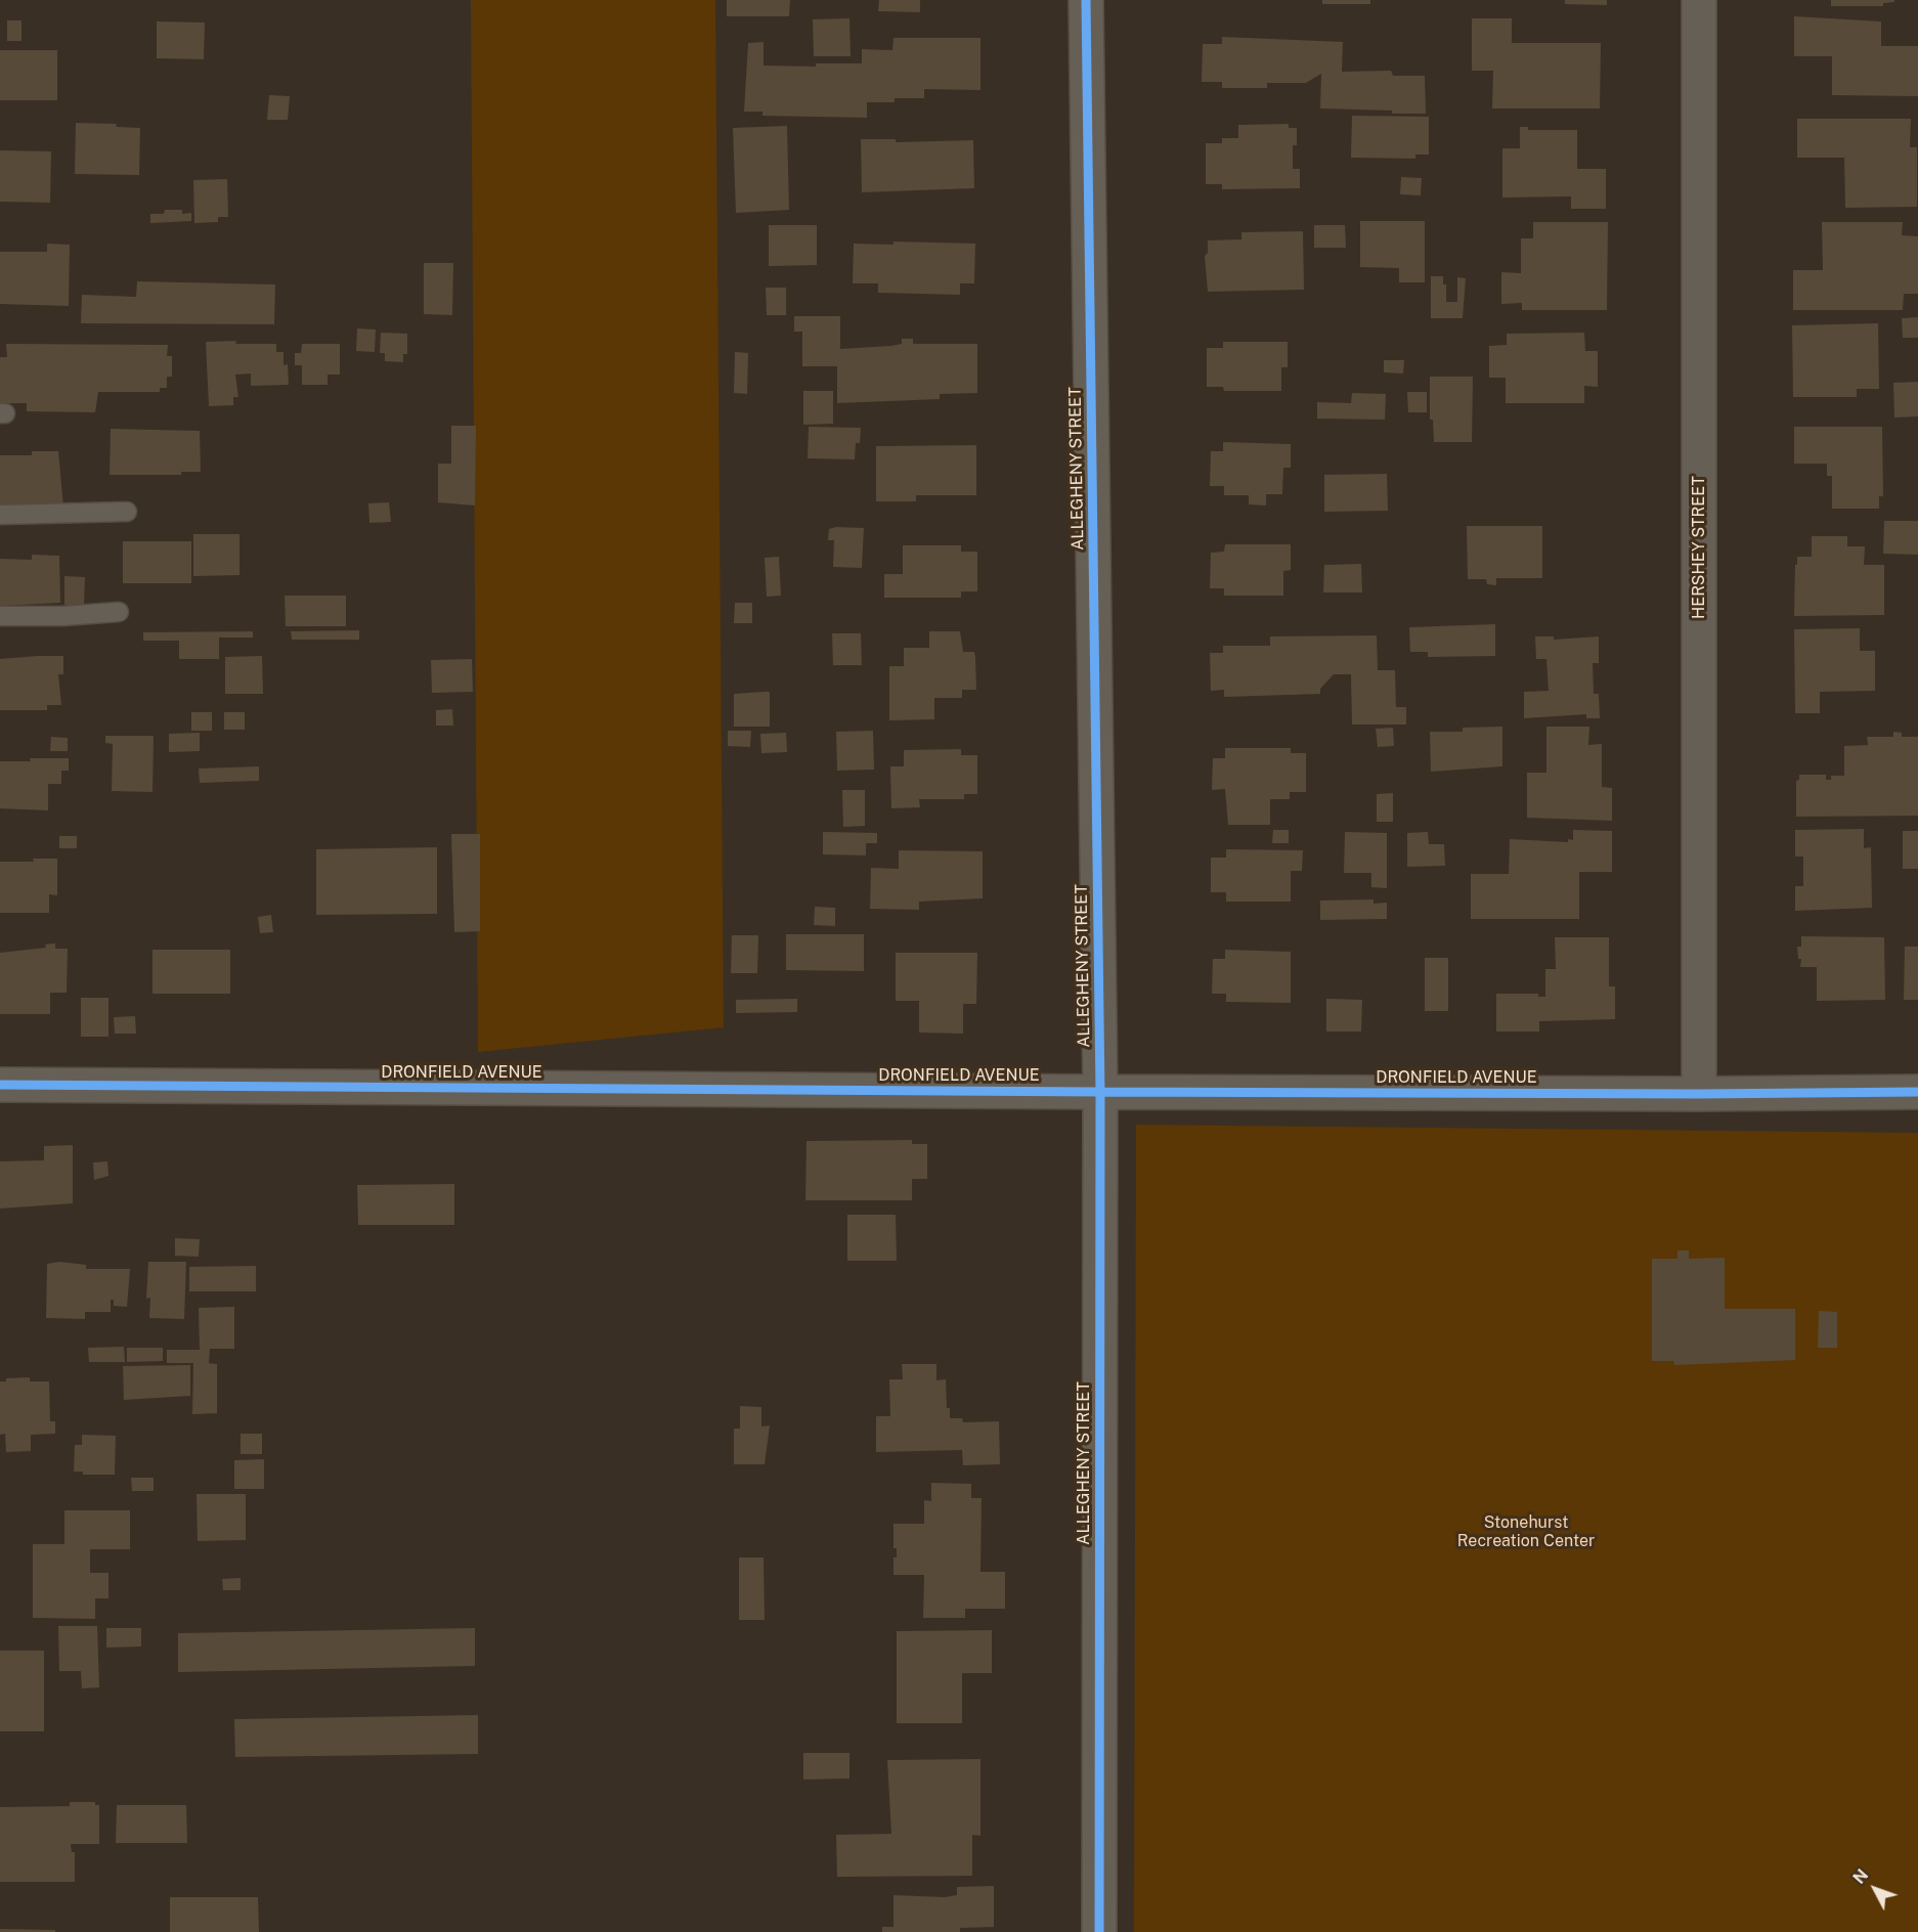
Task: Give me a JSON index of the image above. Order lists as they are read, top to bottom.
{
  "streets": {
    "street": ["ALLEGHENY STREET", "HERSHEY STREET", "DRONFIELD AVENUE"]
  },
  "crossings": [
    ["ALLEGHENY STREET", "DRONFIELD AVENUE"],
    ["HERSHEY STREET", "DRONFIELD AVENUE"]
  ],
  "parks": ["Stonehurst Recreation Center"],
  "north": "top left"
}
